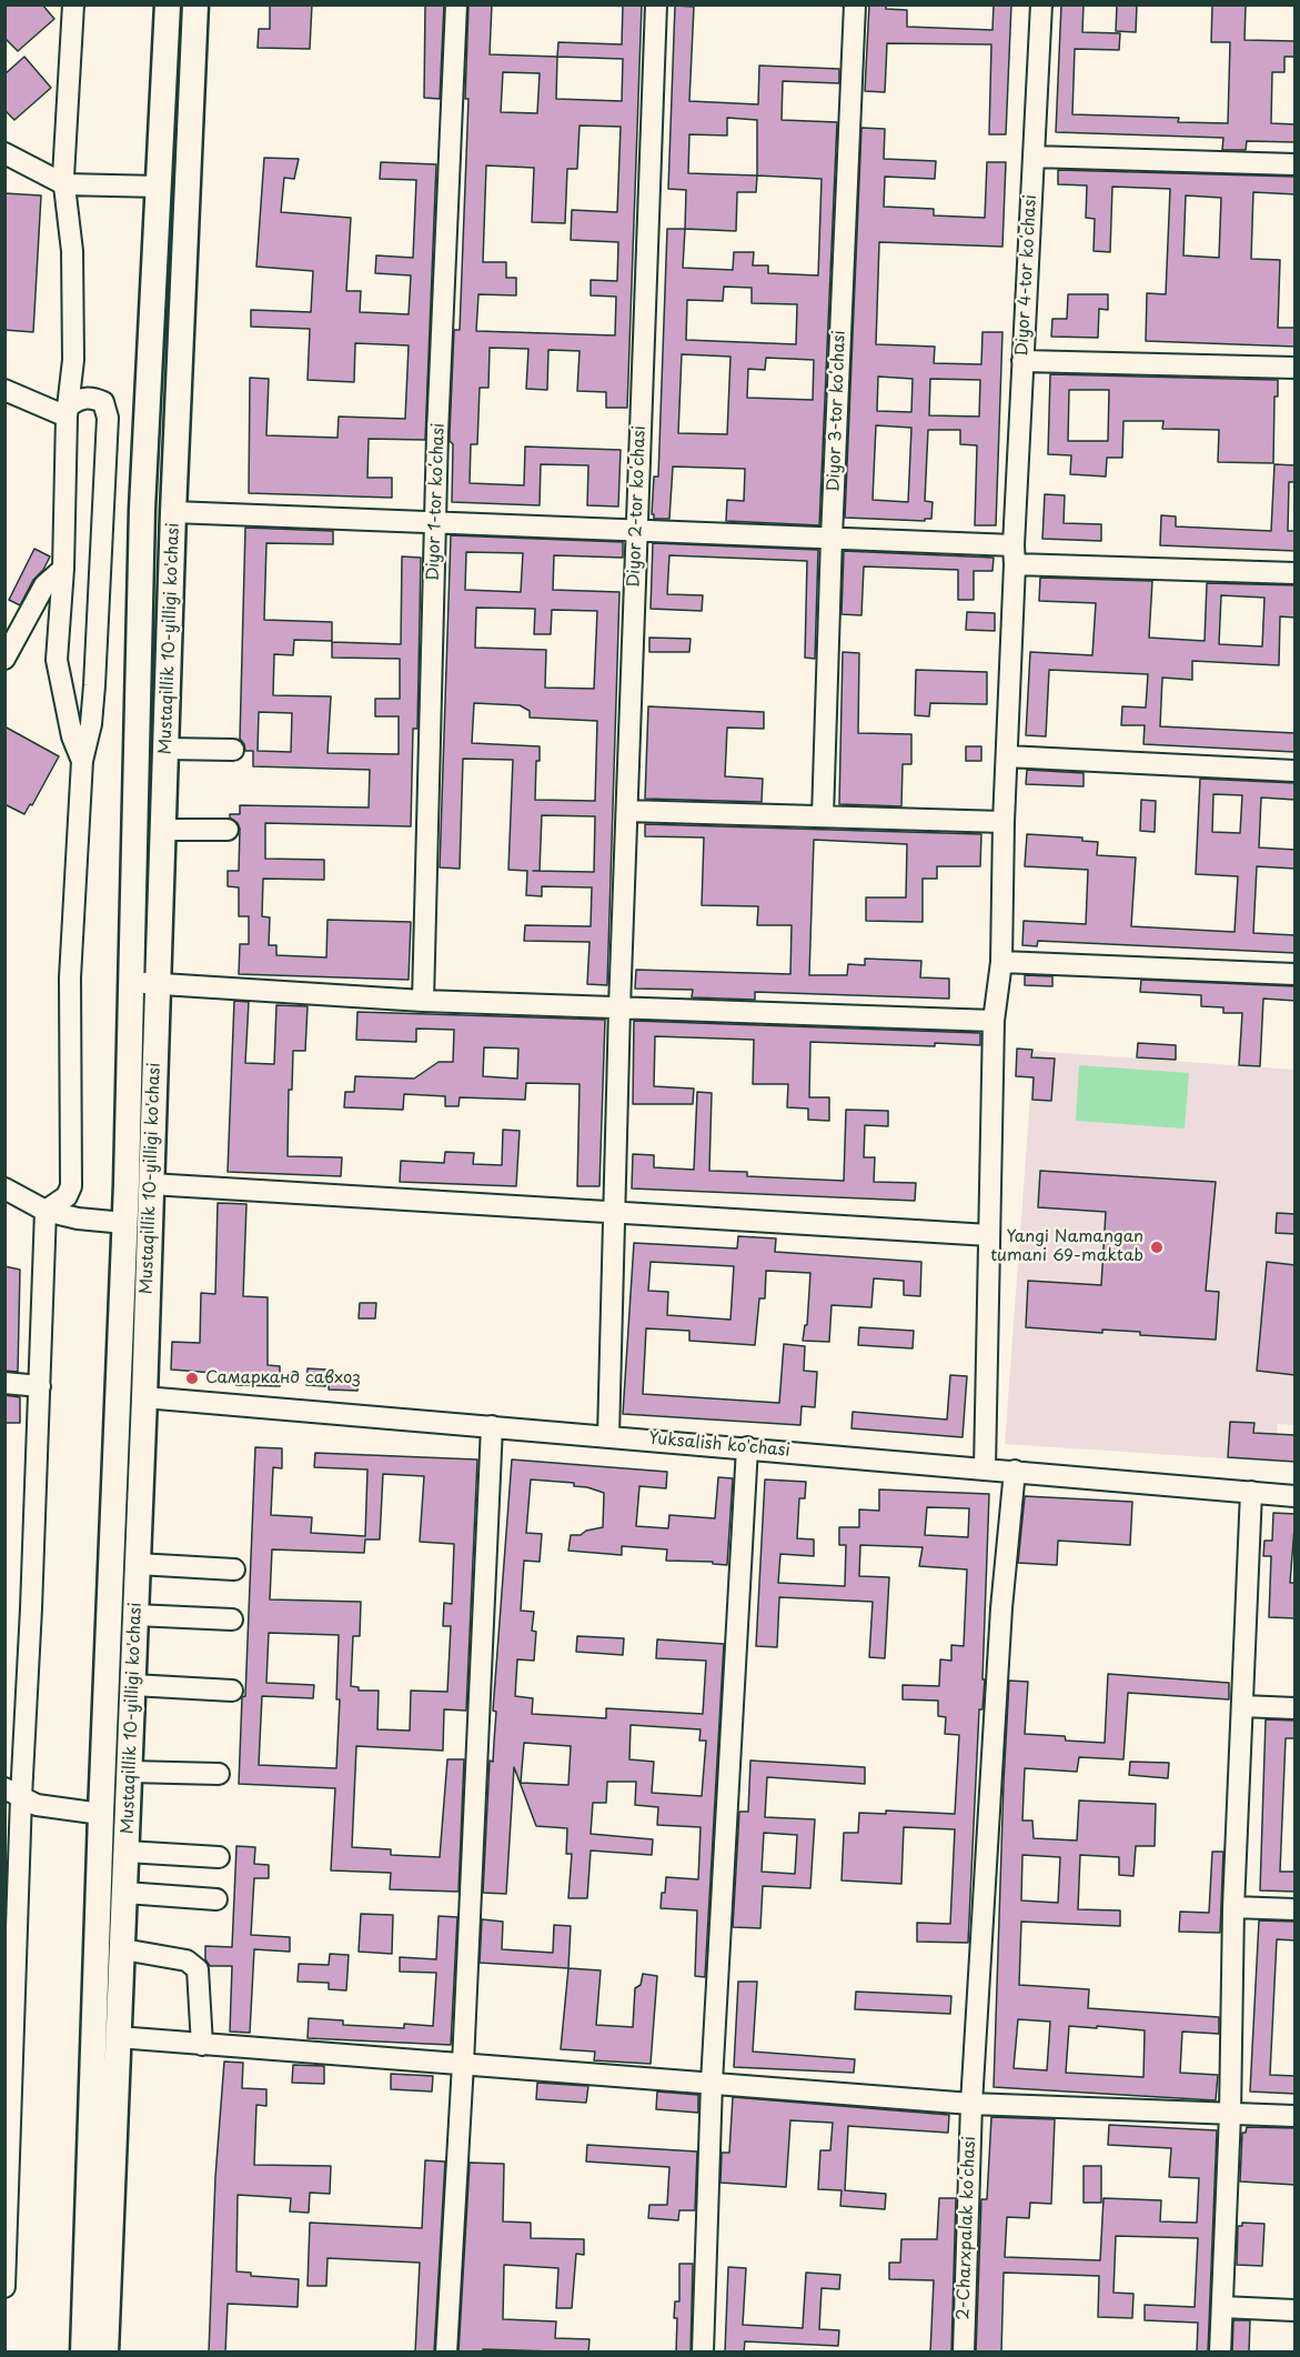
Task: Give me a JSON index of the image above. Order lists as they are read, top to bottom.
{
  "streets": {
    "main road": ["Mustaqillik 10-yilligi ko'chasi"],
    "street": [
      "Diyor 4-tor koʻchasi",
      "Diyor 3-tor koʻchasi",
      "Diyor 1-tor koʻchasi",
      "Diyor 2-tor koʻchasi",
      "Yuksalish ko'chasi",
      "2-Charxpalak koʻchasi"
    ]
  },
  "crossings": [
    ["Diyor 4-tor koʻchasi", "Yuksalish ko'chasi"],
    ["Diyor 2-tor koʻchasi", "Yuksalish ko'chasi"],
    ["Mustaqillik 10-yilligi ko'chasi", "Yuksalish ko'chasi"],
    ["Yuksalish ko'chasi", "2-Charxpalak koʻchasi"]
  ],
  "places": ["Yangi Namangan tumani 69-maktab", "Самарканд савхоз"]
}
